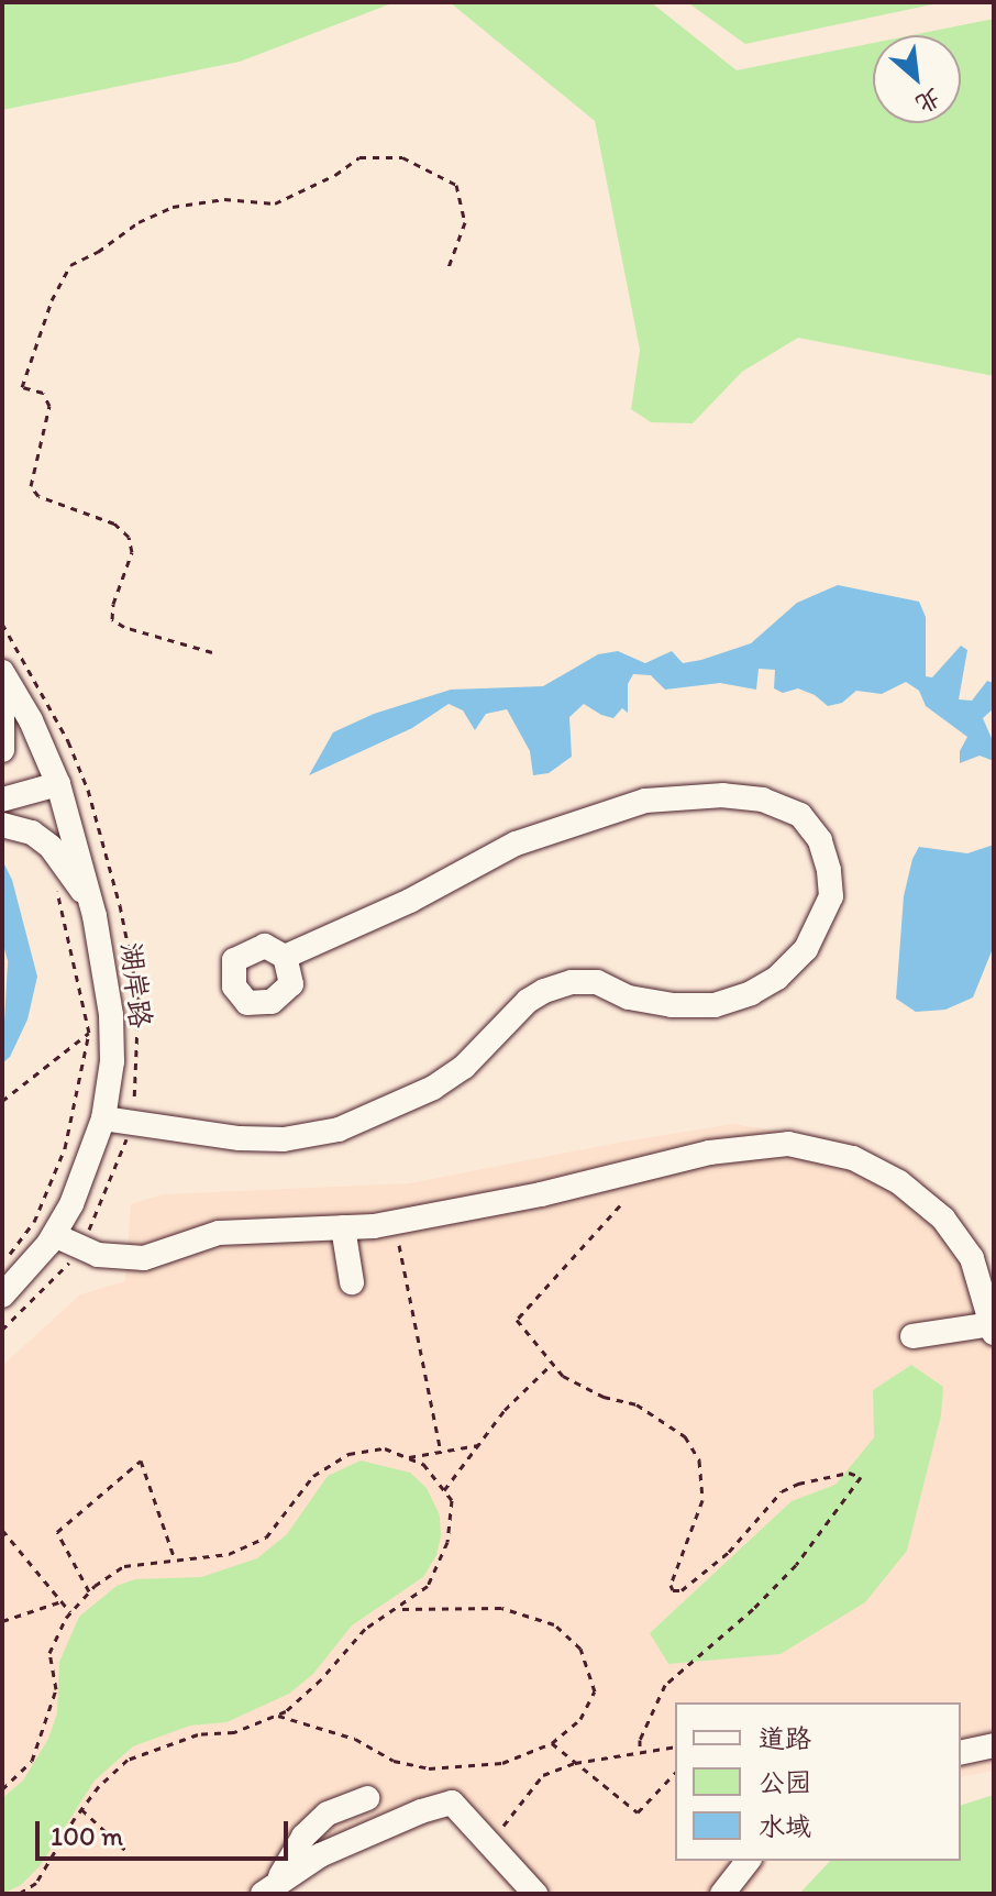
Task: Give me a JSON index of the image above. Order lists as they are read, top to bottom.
{
  "streets": {
    "street": ["湖岸路"]
  },
  "legend": ["道路", "公园", "水域"],
  "scale_bar": "100 m",
  "north": "bottom right"
}
